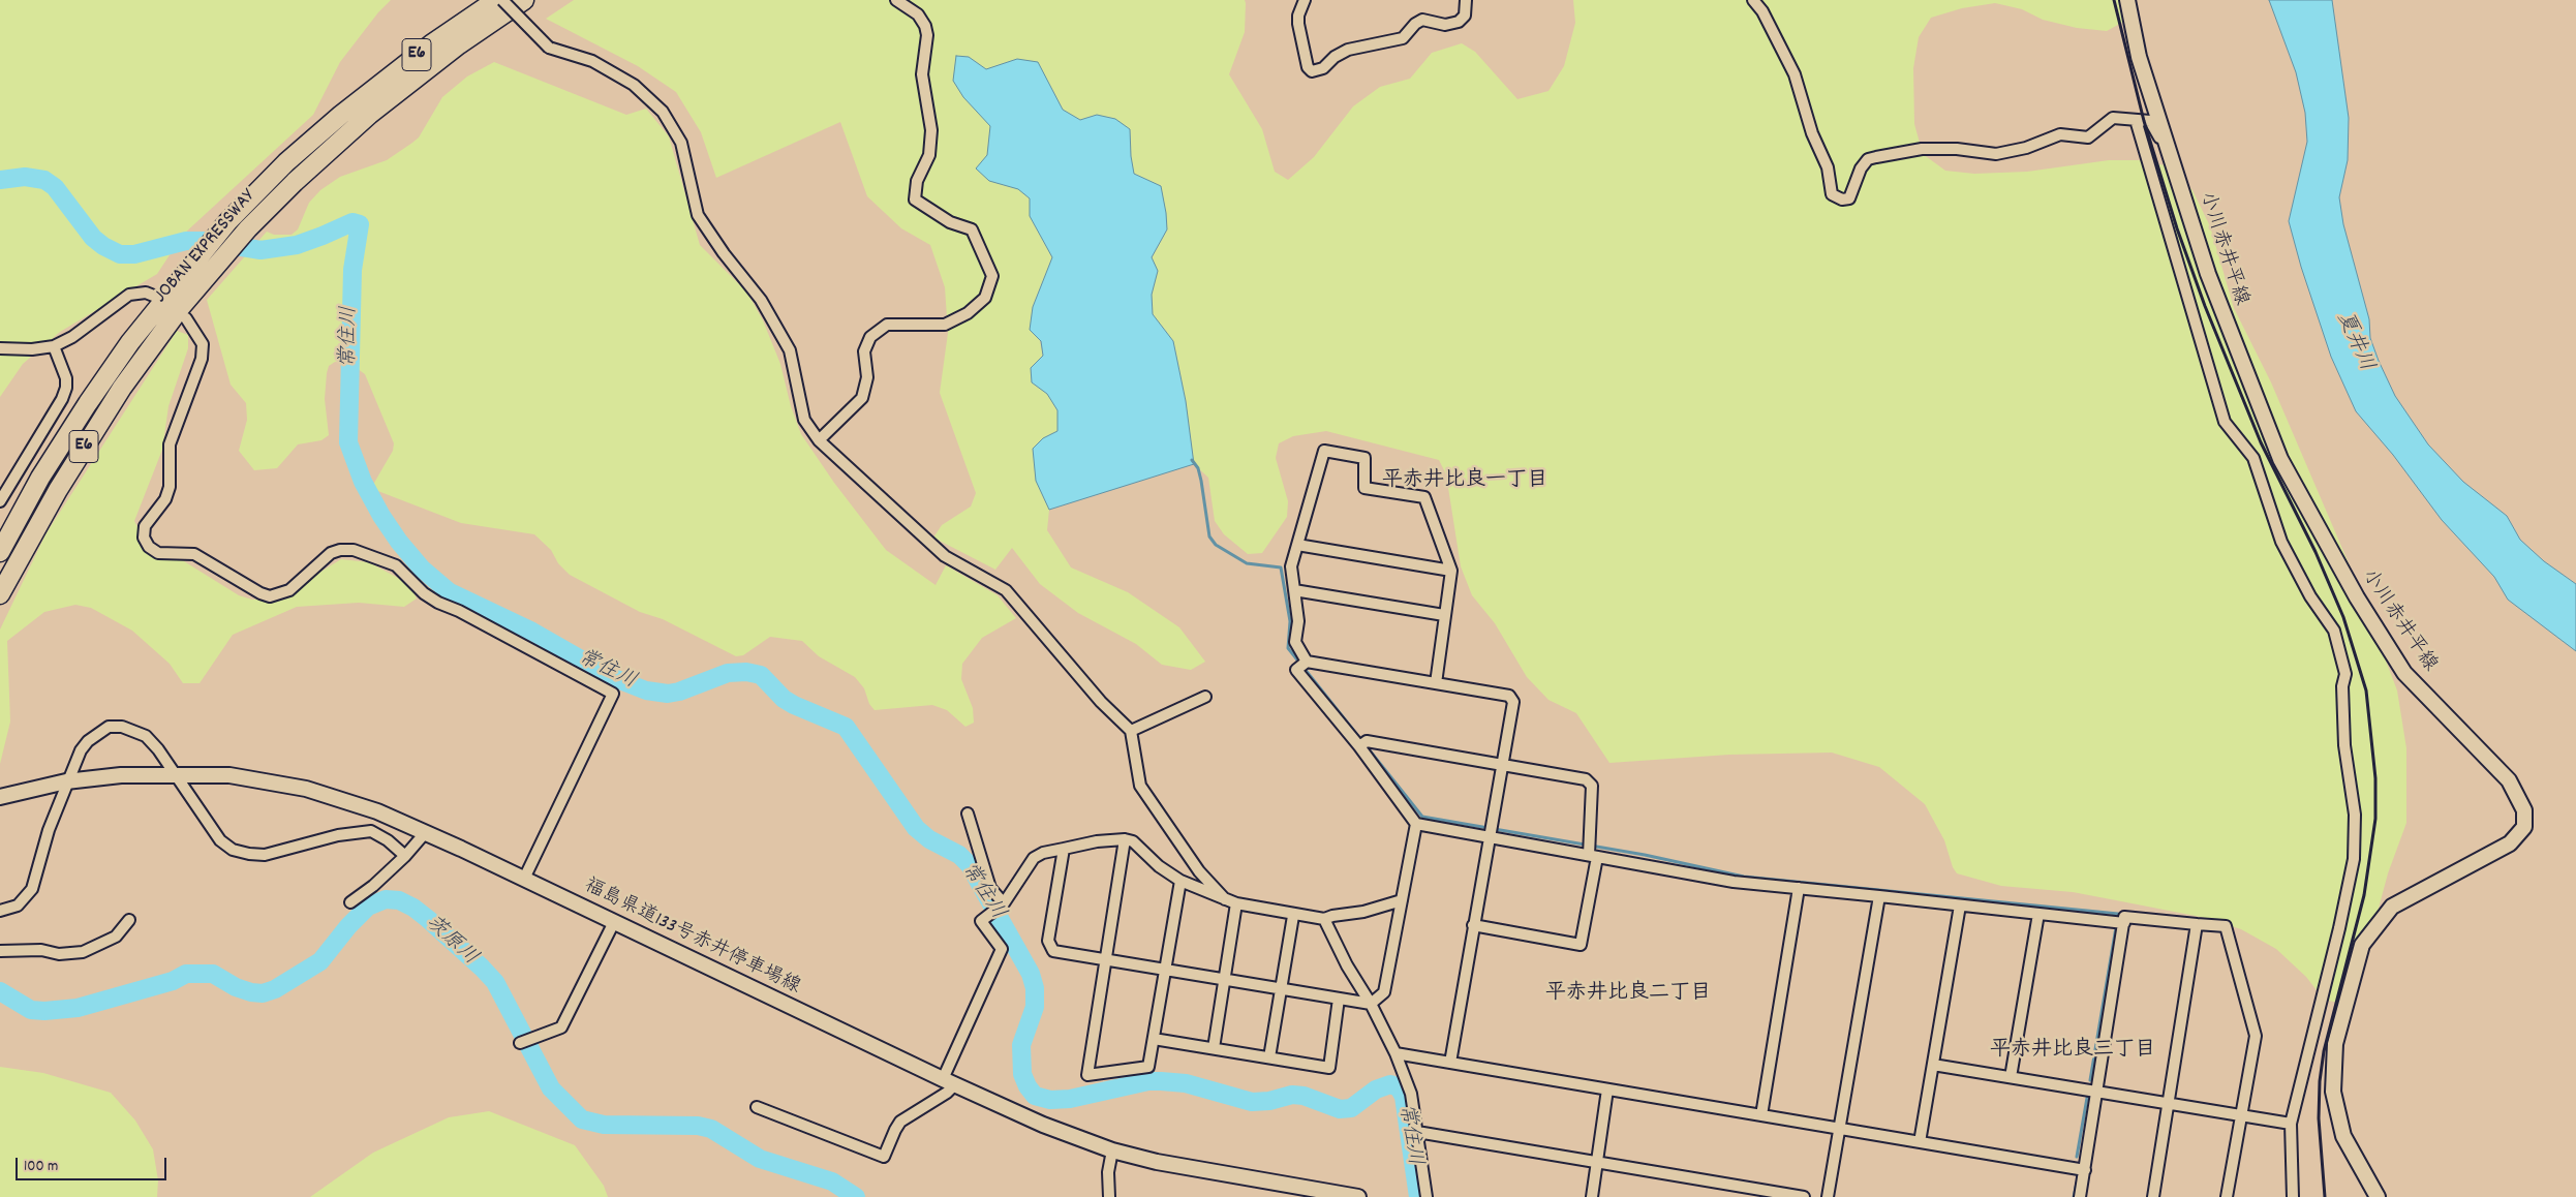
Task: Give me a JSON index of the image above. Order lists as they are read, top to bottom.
{
  "streets": {
    "highway": ["E6", "JOBAN EXPRESSWAY"],
    "main road": ["小川赤井平線", "福島県道133号赤井停車場線"]
  },
  "districts": ["平赤井比良一丁目", "平赤井比良二丁目", "平赤井比良三丁目"],
  "water": ["常住川", "夏井川", "茨原川"],
  "scale_bar": "100 m"
}
